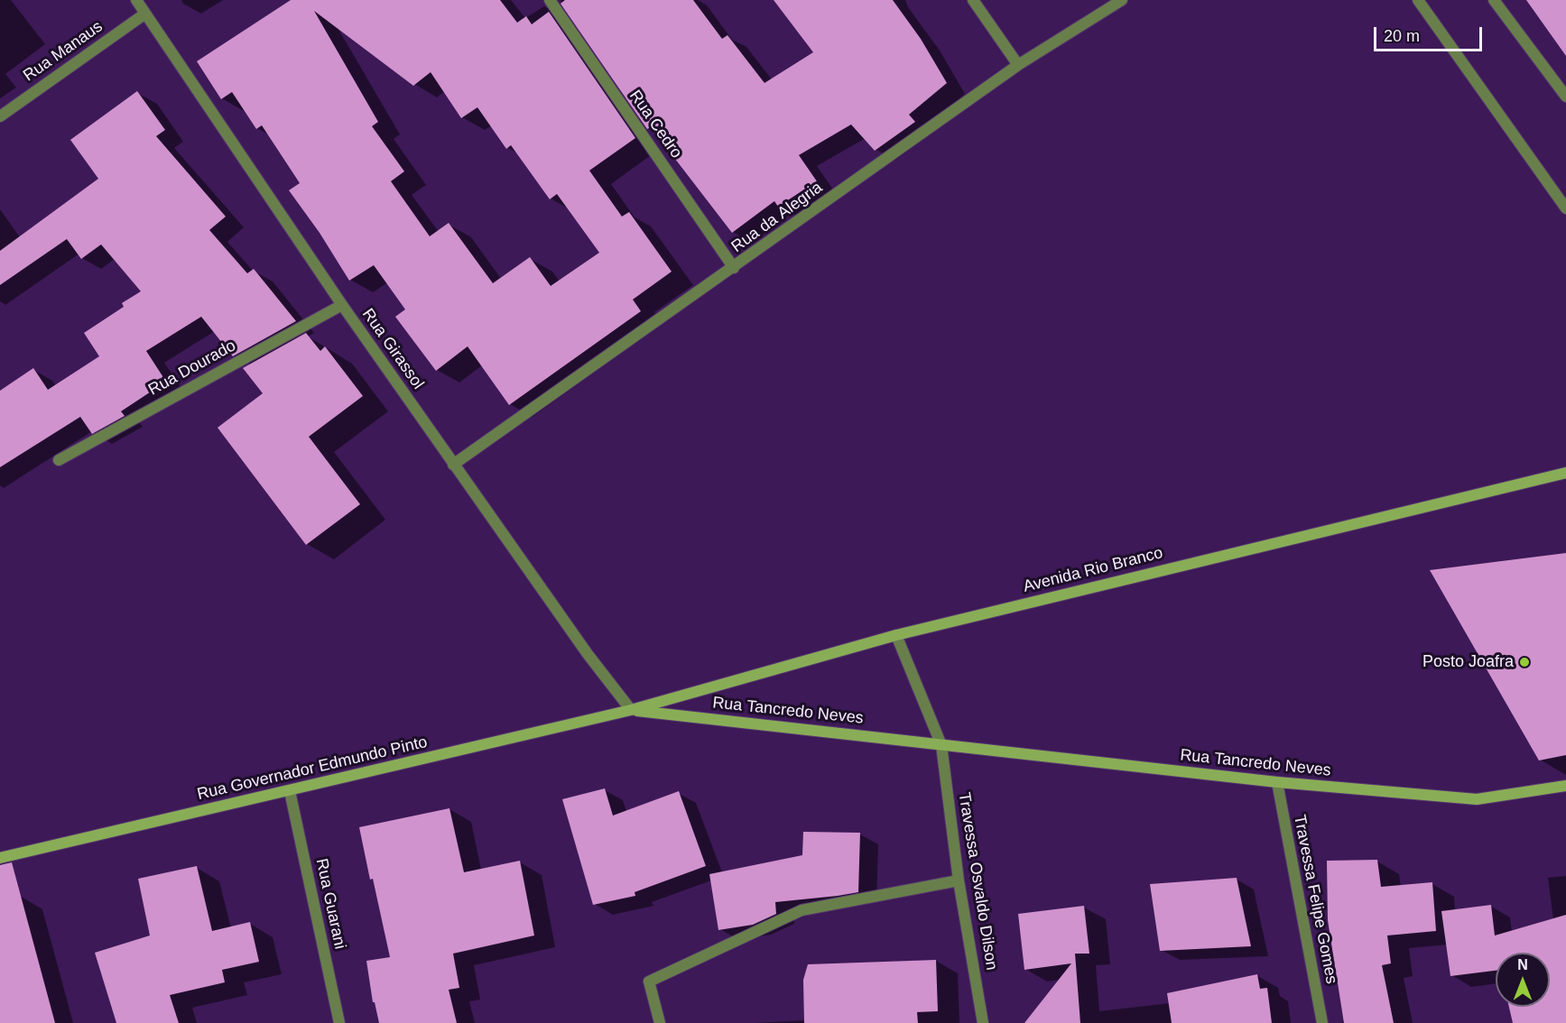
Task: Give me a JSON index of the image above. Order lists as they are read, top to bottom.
{
  "streets": {
    "street": [
      "Rua Manaus",
      "Rua Cedro",
      "Rua da Alegria",
      "Rua Girassol",
      "Rua Dourado",
      "Avenida Rio Branco",
      "Rua Tancredo Neves",
      "Rua Governador Edmundo Pinto",
      "Travessa Osvaldo Dilson",
      "Travessa Felipe Gomes",
      "Rua Guarani"
    ]
  },
  "crossings": [
    ["Rua Manaus", "Rua Girassol"],
    ["Rua Cedro", "Rua da Alegria"],
    ["Rua da Alegria", "Rua Girassol"],
    ["Rua Girassol", "Rua Dourado"],
    ["Rua Girassol", "Avenida Rio Branco"],
    ["Rua Girassol", "Rua Tancredo Neves"],
    ["Rua Girassol", "Rua Governador Edmundo Pinto"],
    ["Avenida Rio Branco", "Rua Tancredo Neves"],
    ["Avenida Rio Branco", "Rua Governador Edmundo Pinto"],
    ["Rua Tancredo Neves", "Rua Governador Edmundo Pinto"],
    ["Rua Tancredo Neves", "Travessa Osvaldo Dilson"],
    ["Rua Tancredo Neves", "Travessa Felipe Gomes"],
    ["Rua Governador Edmundo Pinto", "Rua Guarani"]
  ],
  "places": ["Posto Joafra"],
  "scale_bar": "20 m",
  "north": "top"
}
